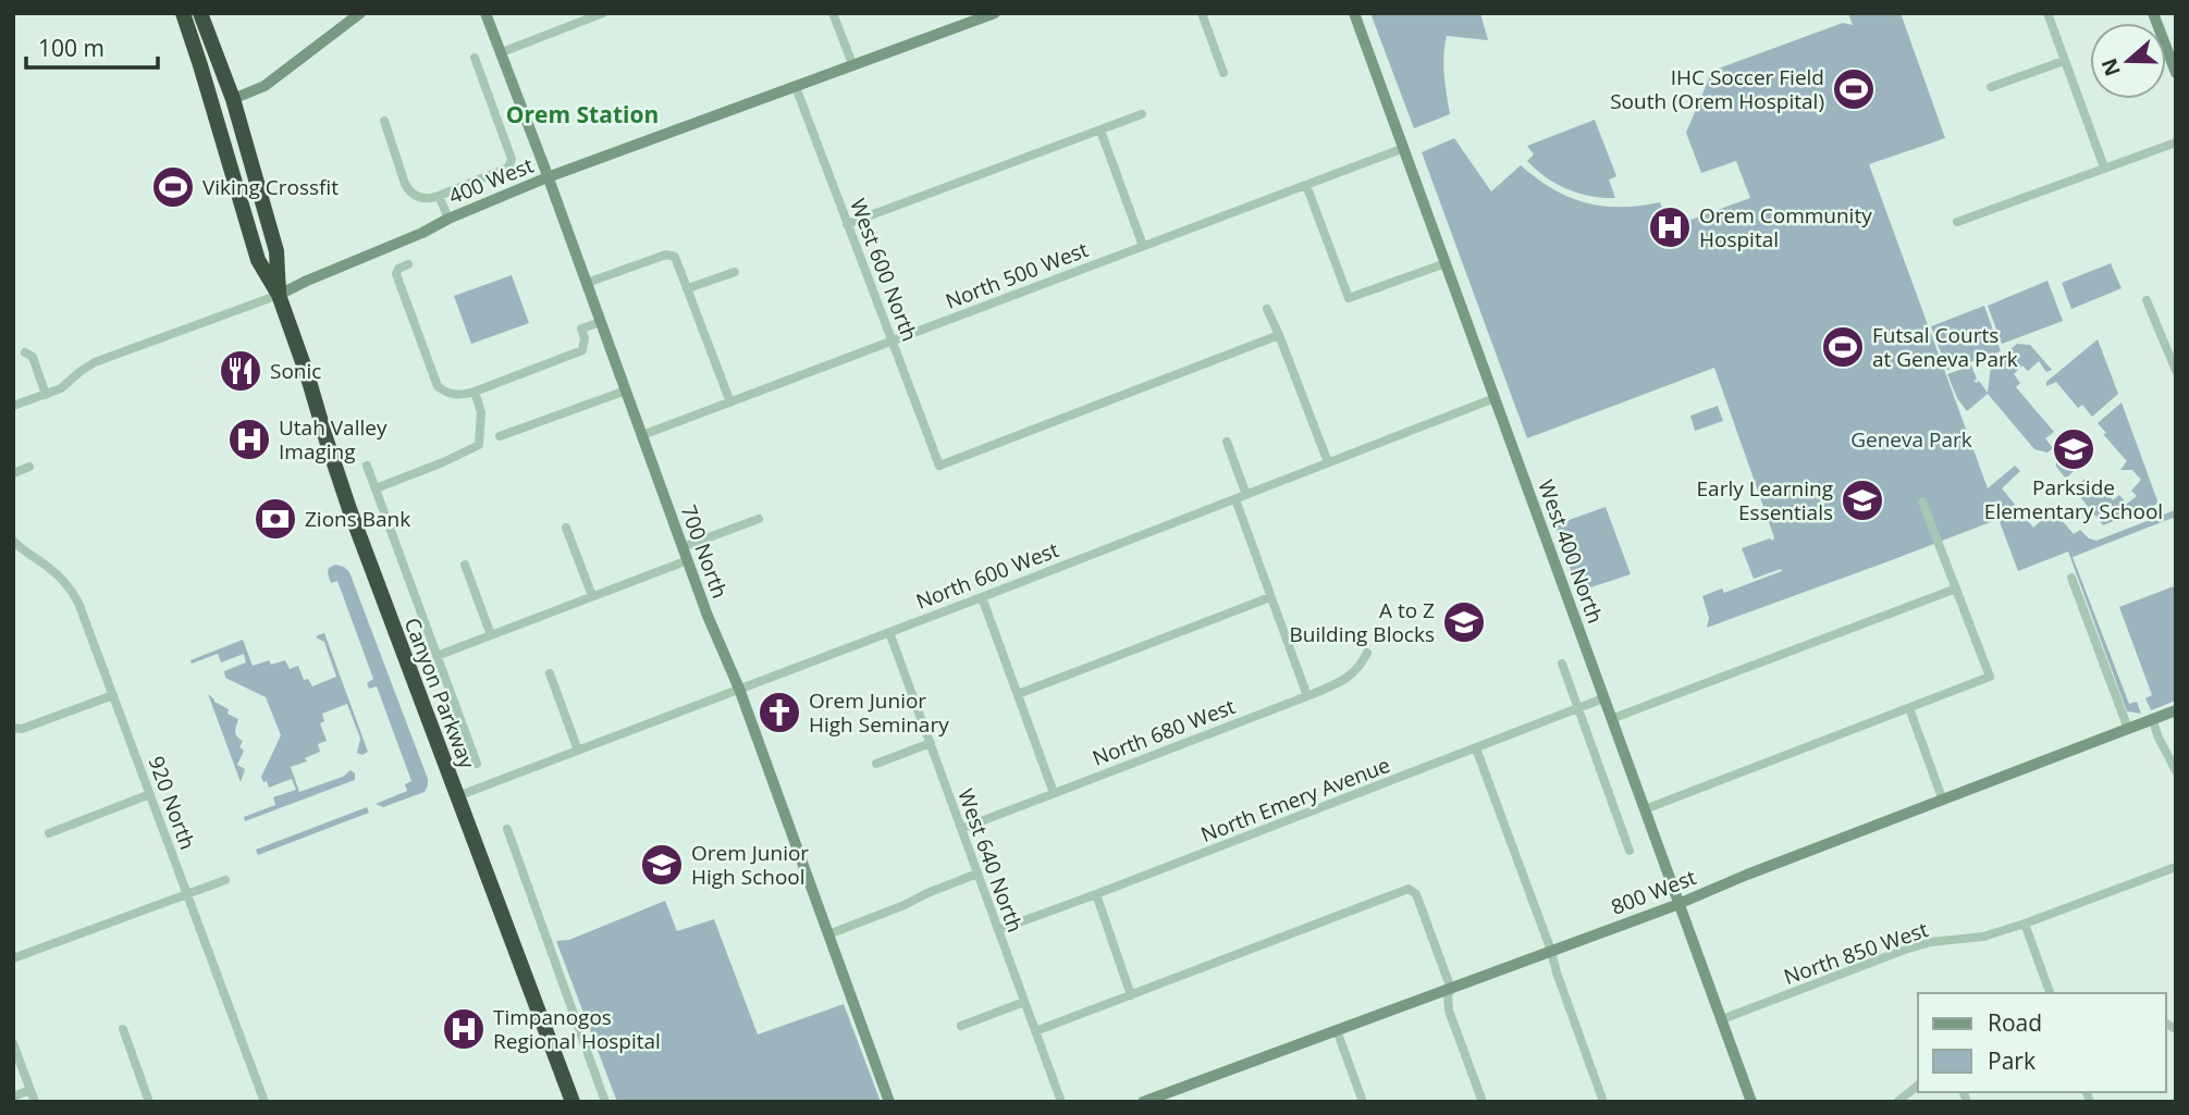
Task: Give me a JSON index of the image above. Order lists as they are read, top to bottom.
{
  "streets": {
    "highway": ["Canyon Parkway"],
    "street": [
      "400 West",
      "West 600 North",
      "North 500 West",
      "700 North",
      "West 400 North",
      "North 600 West",
      "North 680 West",
      "North Emery Avenue",
      "920 North",
      "West 640 North",
      "800 West",
      "North 850 West"
    ]
  },
  "crossings": [
    ["400 West", "West 600 North"],
    ["400 West", "700 North"],
    ["400 West", "Canyon Parkway"],
    ["West 600 North", "North 500 West"],
    ["North 500 West", "700 North"],
    ["North 500 West", "West 400 North"],
    ["700 North", "North 600 West"],
    ["West 400 North", "North 600 West"],
    ["West 400 North", "North Emery Avenue"],
    ["West 400 North", "800 West"],
    ["West 400 North", "North 850 West"],
    ["North 600 West", "Canyon Parkway"],
    ["North 600 West", "West 640 North"],
    ["North 680 West", "West 640 North"],
    ["North Emery Avenue", "West 640 North"]
  ],
  "districts": ["Orem Station"],
  "parks": ["Geneva Park"],
  "places": {
    "sports": ["IHC Soccer Field South (Orem Hospital)", "Viking Crossfit", "Futsal Courts at Geneva Park"],
    "hospital": ["Orem Community Hospital", "Utah Valley Imaging", "Timpanogos Regional Hospital"],
    "restaurant": ["Sonic"],
    "school or university": [
      "Parkside Elementary School",
      "Early Learning Essentials",
      "A to Z Building Blocks",
      "Orem Junior High School"
    ],
    "bank": ["Zions Bank"],
    "church": ["Orem Junior High Seminary"]
  },
  "legend": ["Road", "Park"],
  "scale_bar": "100 m",
  "north": "left"
}
